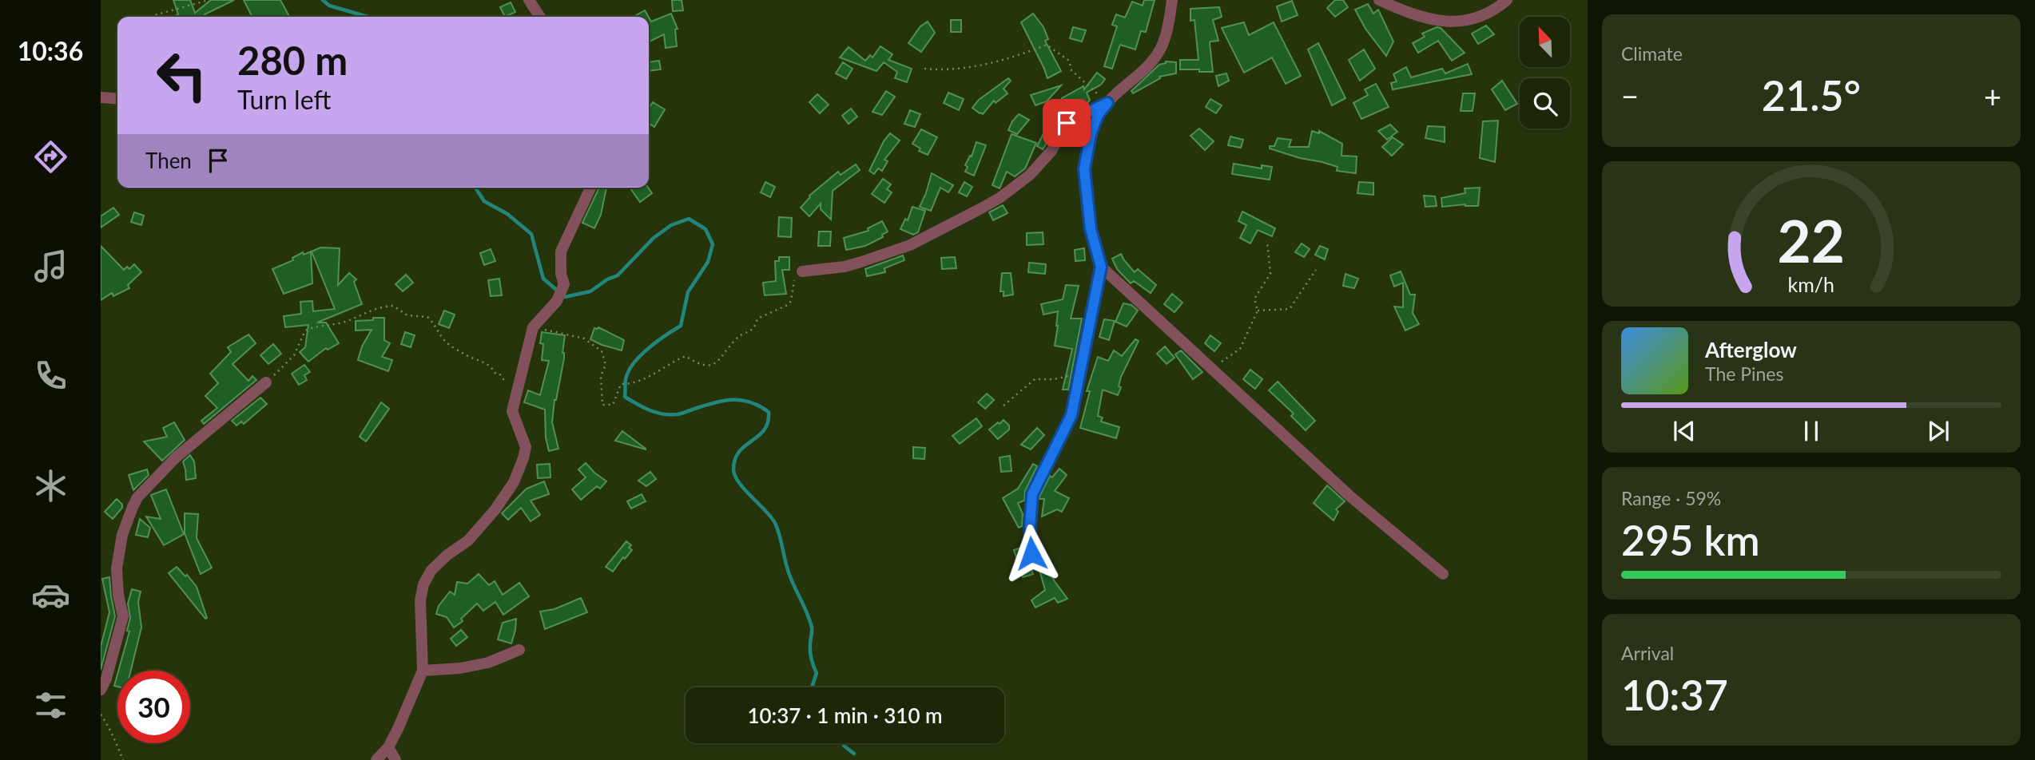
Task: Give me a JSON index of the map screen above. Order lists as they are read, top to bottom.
{
  "north": "top left",
  "page": {
    "tabs": "10:36",
    "tile": [
      "Climate",
      ["Range · 59%", "295 km"],
      ["Arrival", "10:37"]
    ],
    "turn": ["280 m", "Turn left"],
    "heat": ["−", "21.5°", "+"],
    "then": "Then",
    "song": ["Afterglow", "The Pines"],
    "limit": "30",
    "trip": "10:37 · 1 min · 310 m",
    "gauge": ["22", "km/h"]
  }
}
